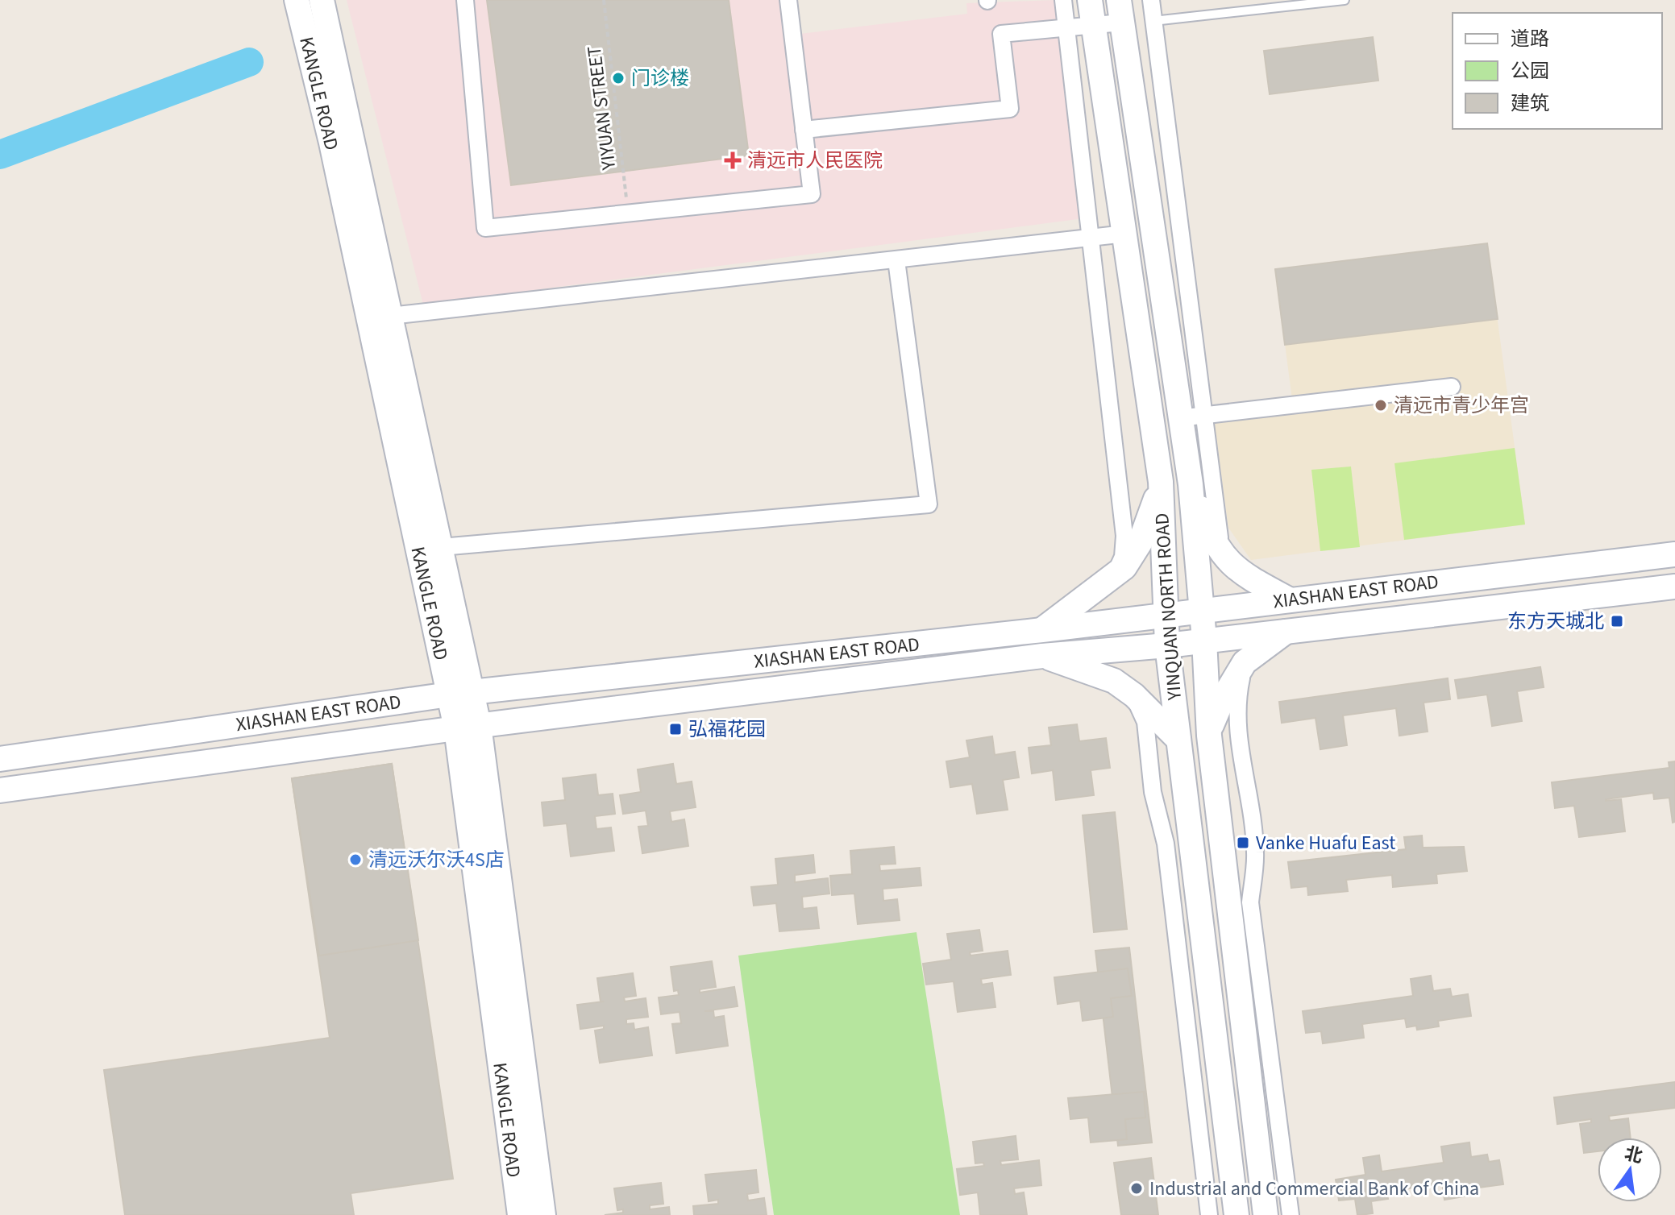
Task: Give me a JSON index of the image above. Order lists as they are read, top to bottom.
{
  "streets": {
    "main road": ["KANGLE ROAD", "XIASHAN EAST ROAD", "YINQUAN NORTH ROAD"],
    "path": ["YIYUAN STREET"]
  },
  "crossings": [
    ["KANGLE ROAD", "XIASHAN EAST ROAD"],
    ["XIASHAN EAST ROAD", "YINQUAN NORTH ROAD"]
  ],
  "places": {
    "other": [
      "门诊楼",
      "清远市青少年宫",
      "清远沃尔沃4S店",
      "Industrial and Commercial Bank of China"
    ],
    "health": ["清远市人民医院"],
    "transit": ["东方天城北", "弘福花园", "Vanke Huafu East"]
  },
  "legend": ["道路", "公园", "建筑"],
  "north": "top"
}
